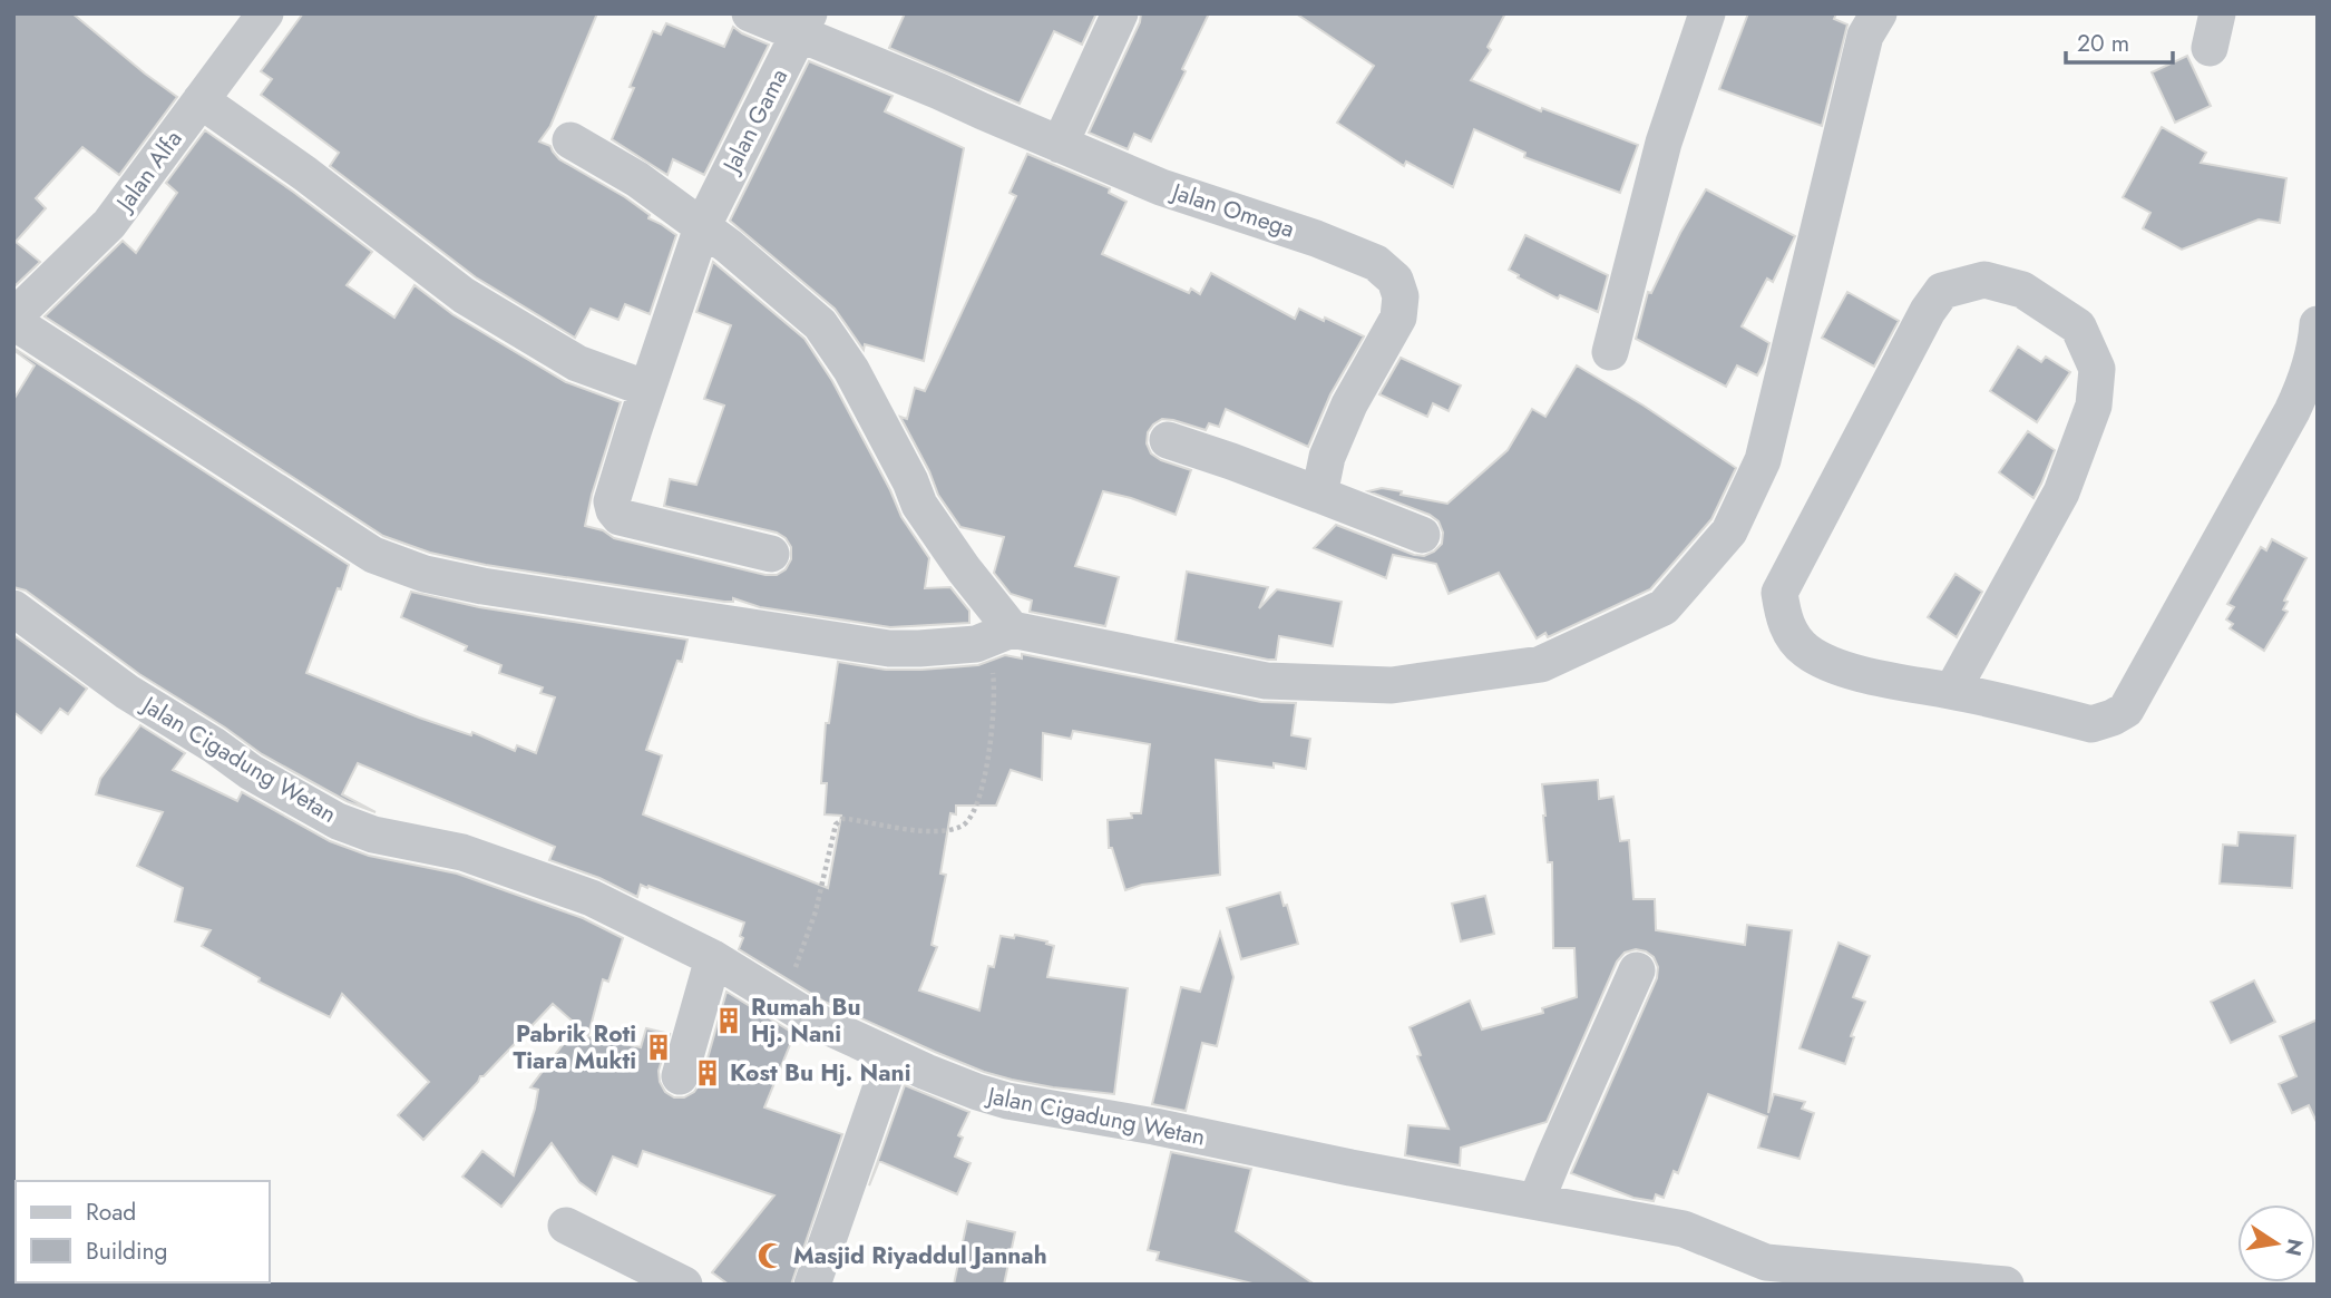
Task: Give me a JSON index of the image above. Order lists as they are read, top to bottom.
{
  "streets": {
    "street": [
      "Jalan Gama",
      "Jalan Alfa",
      "Jalan Omega",
      "Jalan Cigadung Wetan"
    ]
  },
  "crossings": [
    ["Jalan Gama", "Jalan Omega"]
  ],
  "places": {
    "building": ["Rumah Bu Hj. Nani", "Pabrik Roti Tiara Mukti", "Kost Bu Hj. Nani"],
    "mosque": ["Masjid Riyaddul Jannah"]
  },
  "legend": ["Road", "Building"],
  "scale_bar": "20 m",
  "north": "right"
}
